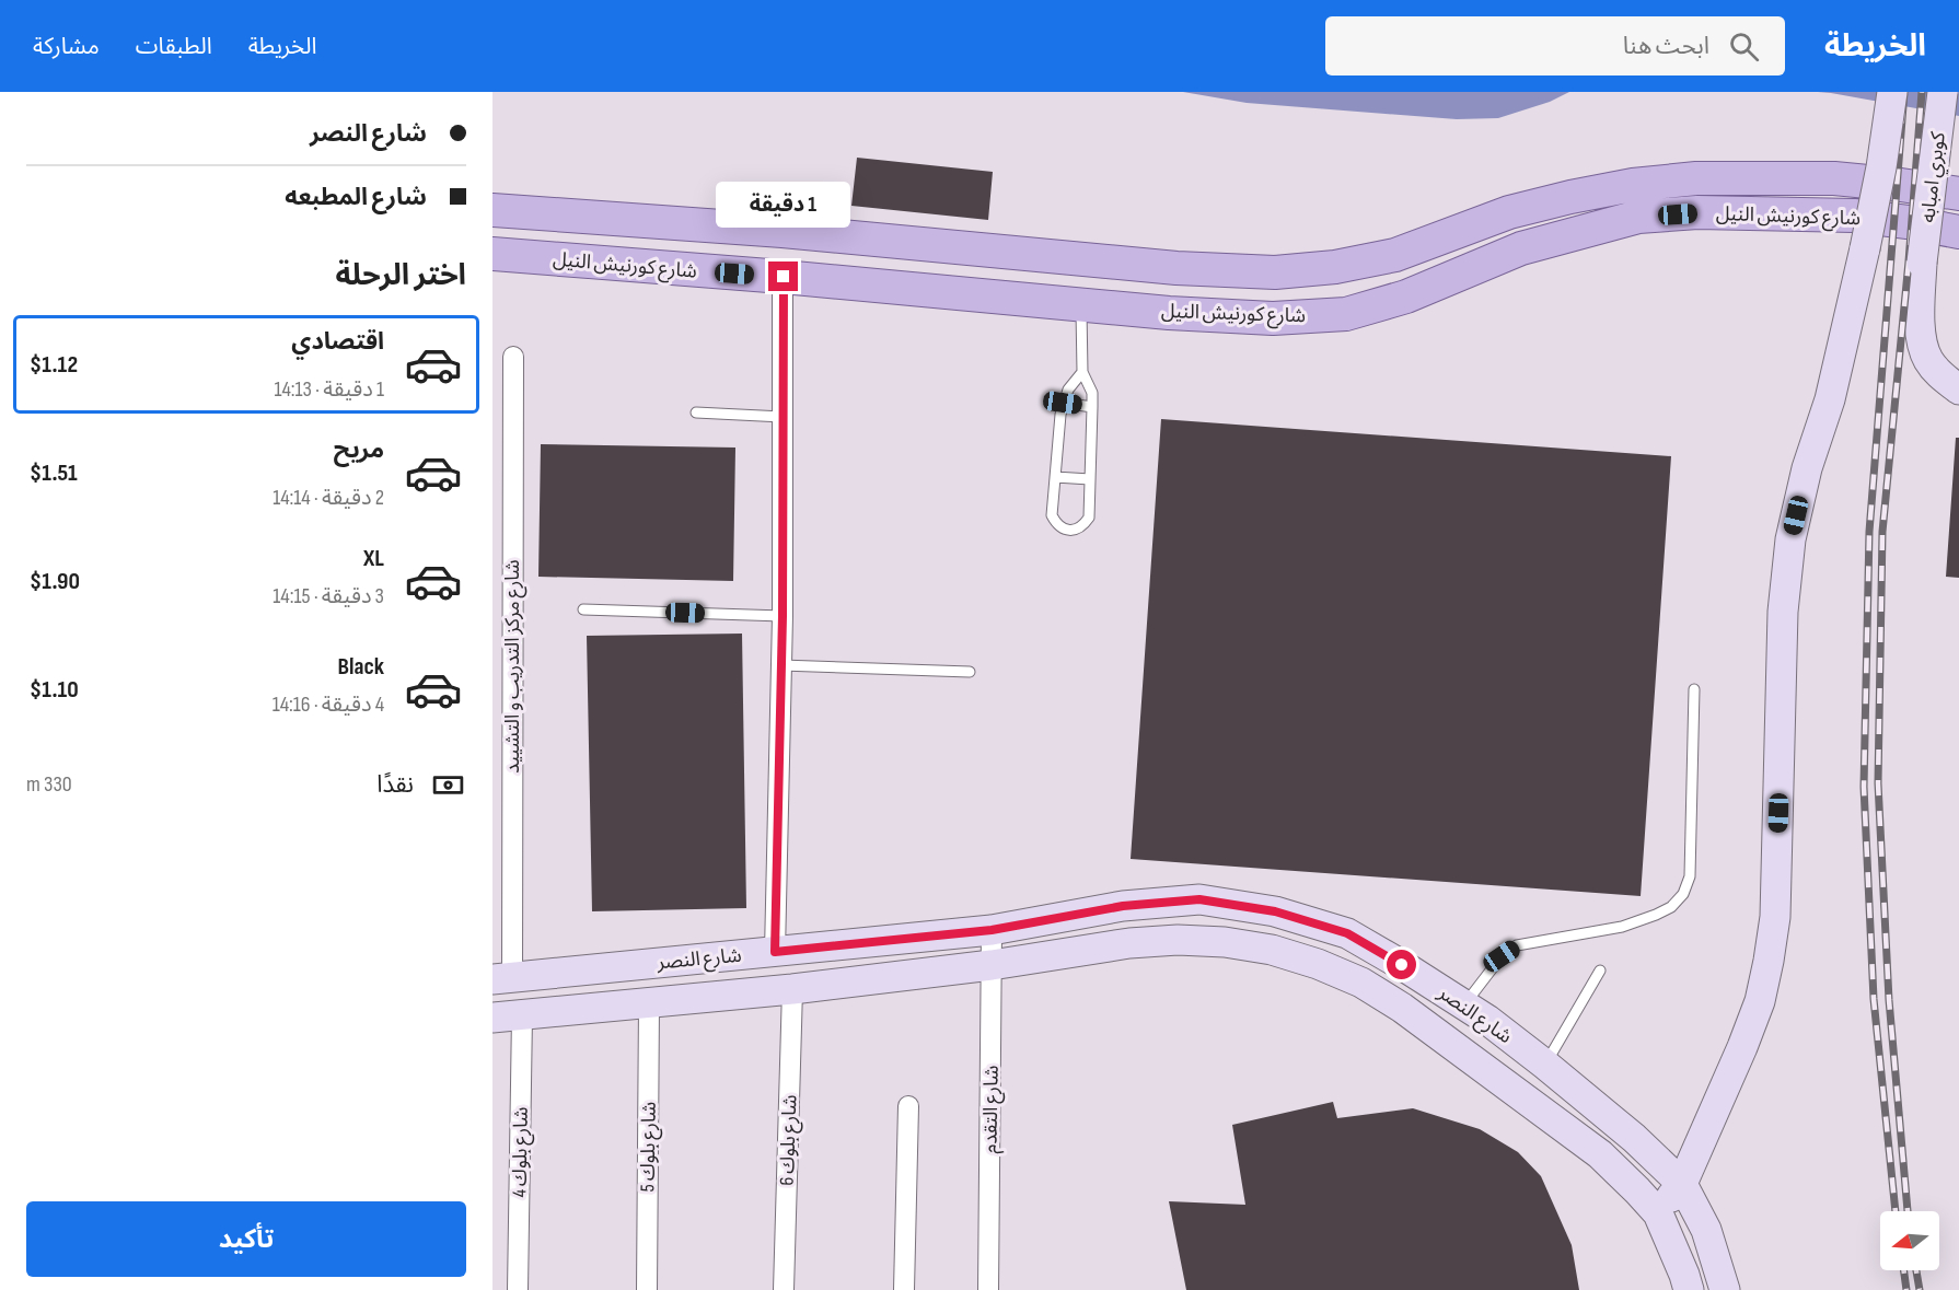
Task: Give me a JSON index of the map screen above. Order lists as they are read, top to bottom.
{
  "streets": {
    "main road": ["كوبري امبابه", "شارع كورنيش النيل", "شارع النصر"],
    "street": [
      "شارع مركز التدريب و التشييد",
      "شارع التقدم",
      "شارع بلوك 6",
      "شارع بلوك 5",
      "شارع بلوك 4"
    ]
  },
  "crossings": [
    ["شارع مركز التدريب و التشييد", "شارع النصر"],
    ["شارع النصر", "شارع التقدم"],
    ["شارع النصر", "شارع بلوك 6"],
    ["شارع النصر", "شارع بلوك 5"],
    ["شارع النصر", "شارع بلوك 4"]
  ],
  "north": "left",
  "page": {
    "header": "الخريطة",
    "search": "ابحث هنا",
    "nav": ["الخريطة", "الطبقات", "مشاركة"],
    "banner": ["شارع النصر", "شارع المطبعه"],
    "bubble": "1 دقيقة",
    "heading": "اختر الرحلة",
    "list": [
      {
        "name": "اقتصادي",
        "note": "1 دقيقة · 14:13",
        "value": "$1.12"
      },
      {
        "name": "مريح",
        "note": "2 دقيقة · 14:14",
        "value": "$1.51"
      },
      {
        "name": "XL",
        "note": "3 دقيقة · 14:15",
        "value": "$1.90"
      },
      {
        "name": "Black",
        "note": "4 دقيقة · 14:16",
        "value": "$1.10"
      }
    ],
    "pay": ["نقدًا", "330 m"],
    "buttons": "تأكيد"
  }
}
